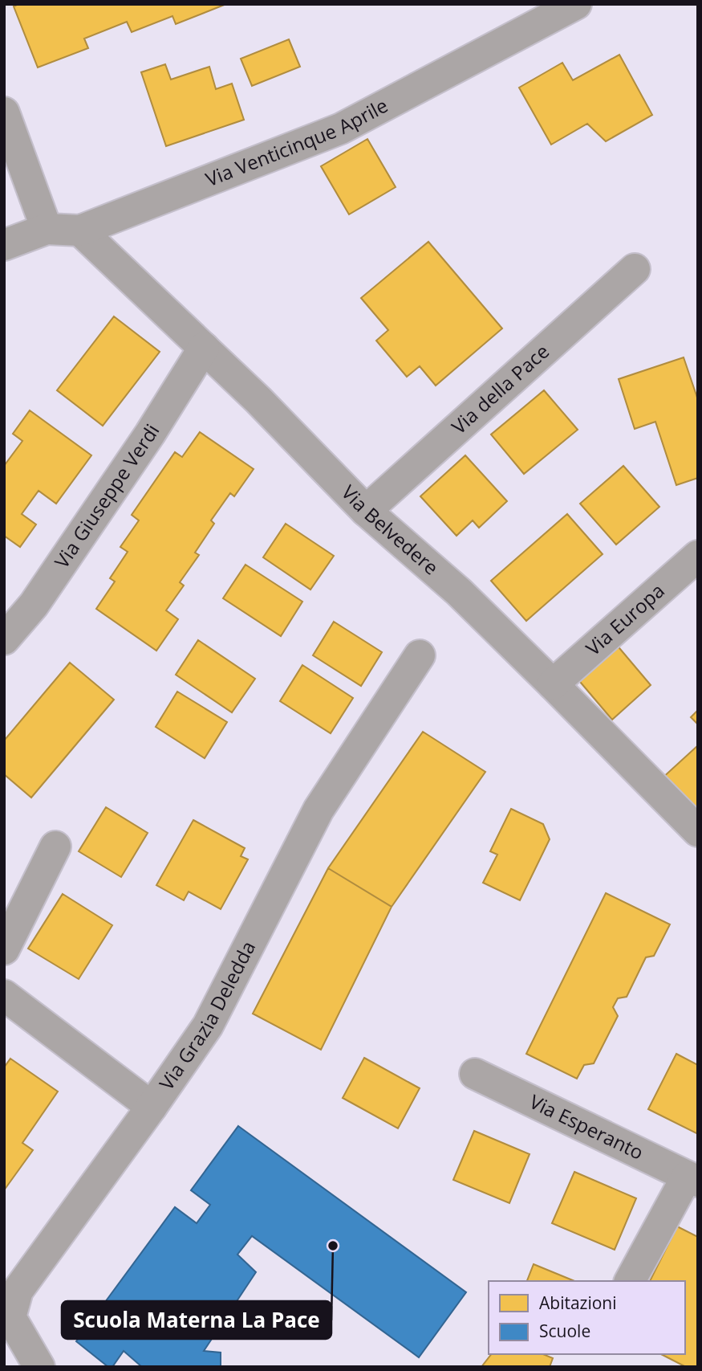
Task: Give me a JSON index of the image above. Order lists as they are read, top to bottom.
{
  "streets": {
    "street": [
      "Via Venticinque Aprile",
      "Via della Pace",
      "Via Giuseppe Verdi",
      "Via Belvedere",
      "Via Europa",
      "Via Grazia Deledda",
      "Via Esperanto"
    ]
  },
  "crossings": [
    ["Via Venticinque Aprile", "Via Belvedere"],
    ["Via della Pace", "Via Belvedere"],
    ["Via Giuseppe Verdi", "Via Belvedere"],
    ["Via Belvedere", "Via Europa"]
  ],
  "places": ["Scuola Materna La Pace"],
  "legend": ["Abitazioni", "Scuole"]
}
